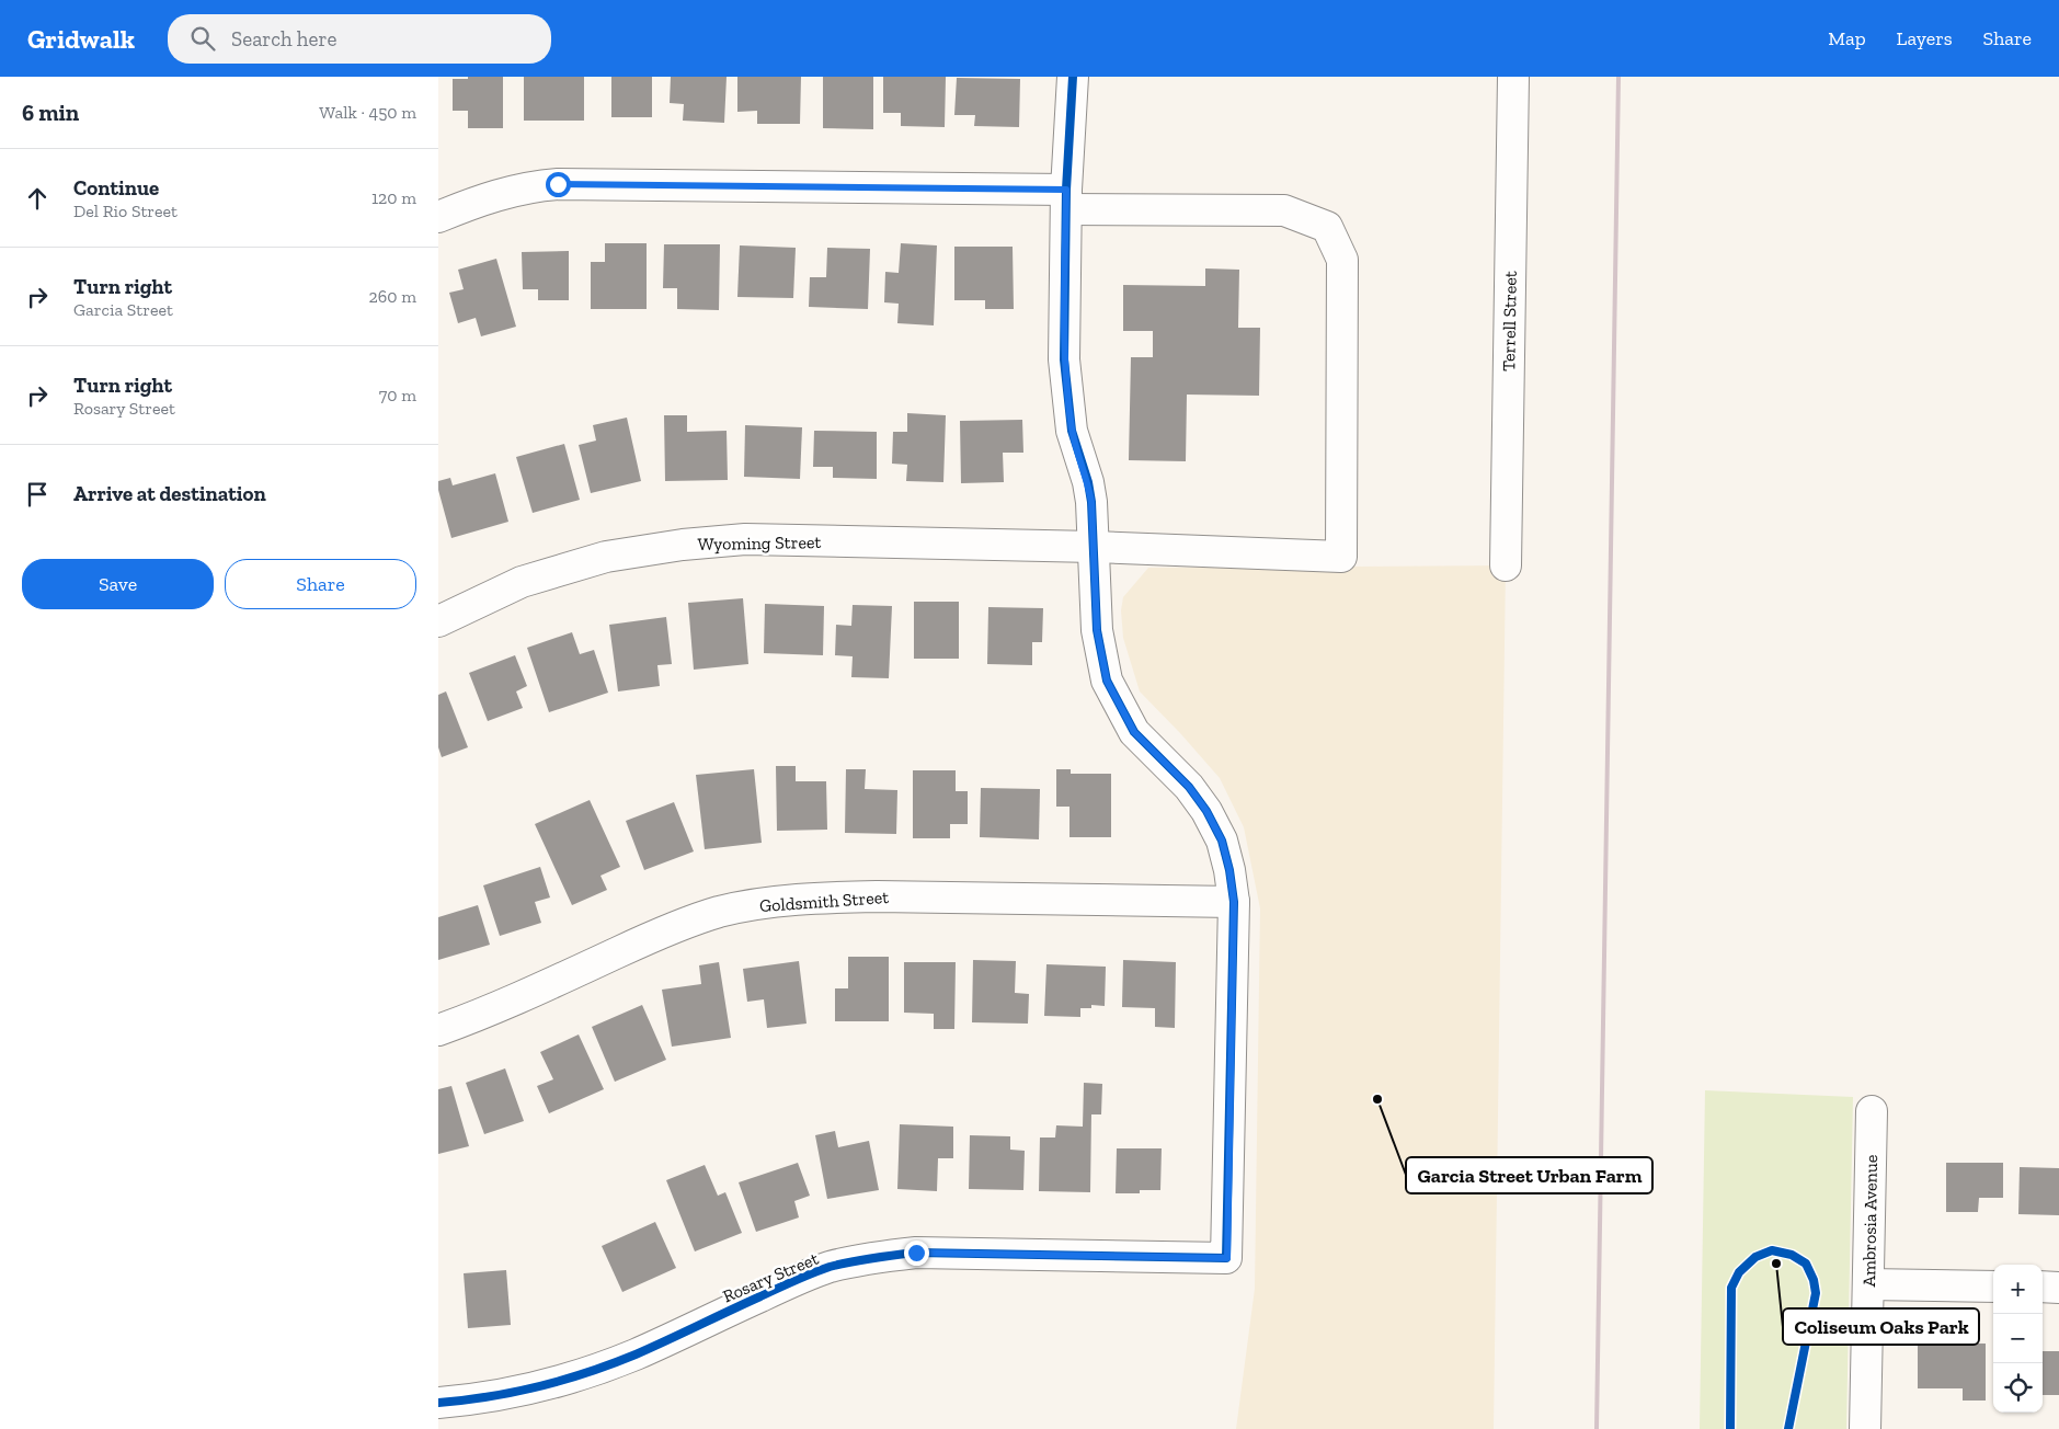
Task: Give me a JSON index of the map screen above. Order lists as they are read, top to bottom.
{
  "streets": {
    "street": [
      "Terrell Street",
      "Wyoming Street",
      "Goldsmith Street",
      "Ambrosia Avenue",
      "Rosary Street"
    ]
  },
  "crossings": [
    ["Goldsmith Street", "Rosary Street"]
  ],
  "places": ["Garcia Street Urban Farm", "Coliseum Oaks Park"],
  "page": {
    "header": "Gridwalk",
    "search": "Search here",
    "nav": ["Map", "Layers", "Share"],
    "heading": ["6 min", "Walk · 450 m"],
    "list": [
      ["Continue", "Del Rio Street", "120 m"],
      ["Turn right", "Garcia Street", "260 m"],
      ["Turn right", "Rosary Street", "70 m"],
      "Arrive at destination"
    ],
    "buttons": ["Save", "Share"],
    "map_buttons": ["+", "−"]
  }
}
